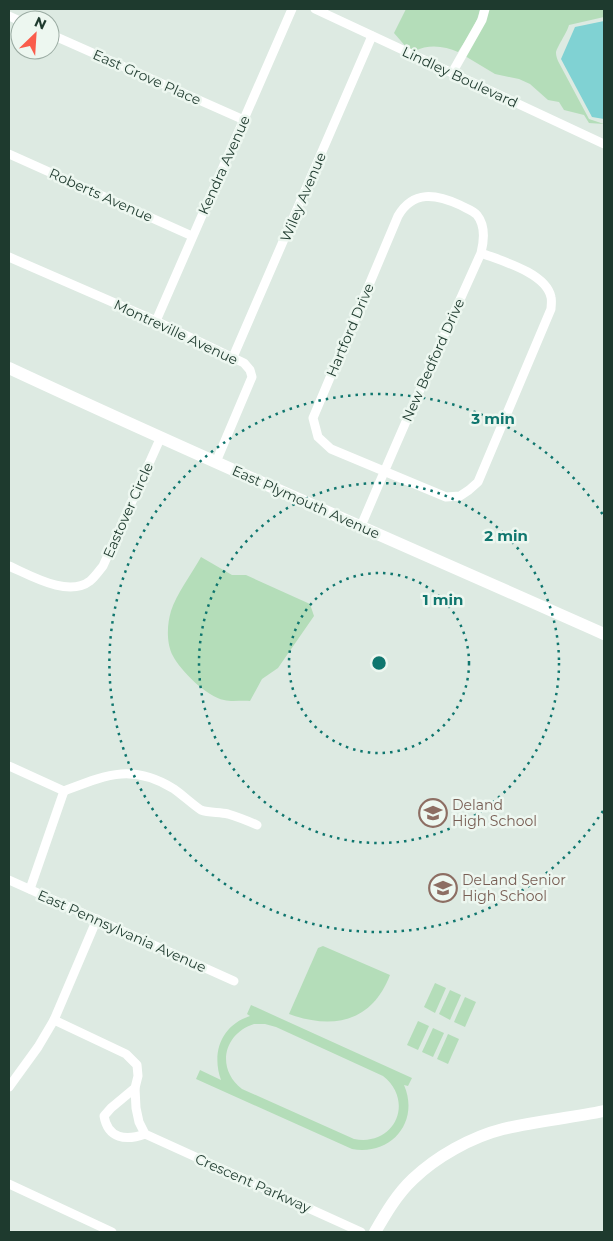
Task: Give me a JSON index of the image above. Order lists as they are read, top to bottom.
{
  "streets": {
    "main road": ["East Plymouth Avenue"],
    "street": [
      "East Grove Place",
      "Lindley Boulevard",
      "Kendra Avenue",
      "Roberts Avenue",
      "Wiley Avenue",
      "Hartford Drive",
      "Montreville Avenue",
      "New Bedford Drive",
      "Eastover Circle",
      "East Pennsylvania Avenue",
      "Crescent Parkway"
    ]
  },
  "crossings": [
    ["East Grove Place", "Kendra Avenue"],
    ["Lindley Boulevard", "Wiley Avenue"],
    ["Kendra Avenue", "Roberts Avenue"],
    ["Kendra Avenue", "Montreville Avenue"],
    ["Wiley Avenue", "Montreville Avenue"],
    ["Hartford Drive", "New Bedford Drive"],
    ["Montreville Avenue", "East Plymouth Avenue"],
    ["New Bedford Drive", "East Plymouth Avenue"],
    ["East Plymouth Avenue", "Eastover Circle"]
  ],
  "places": {
    "school or university": ["Deland High School", "DeLand Senior High School"]
  },
  "north": "top right",
  "rings": ["3 min", "2 min", "1 min"]
}
